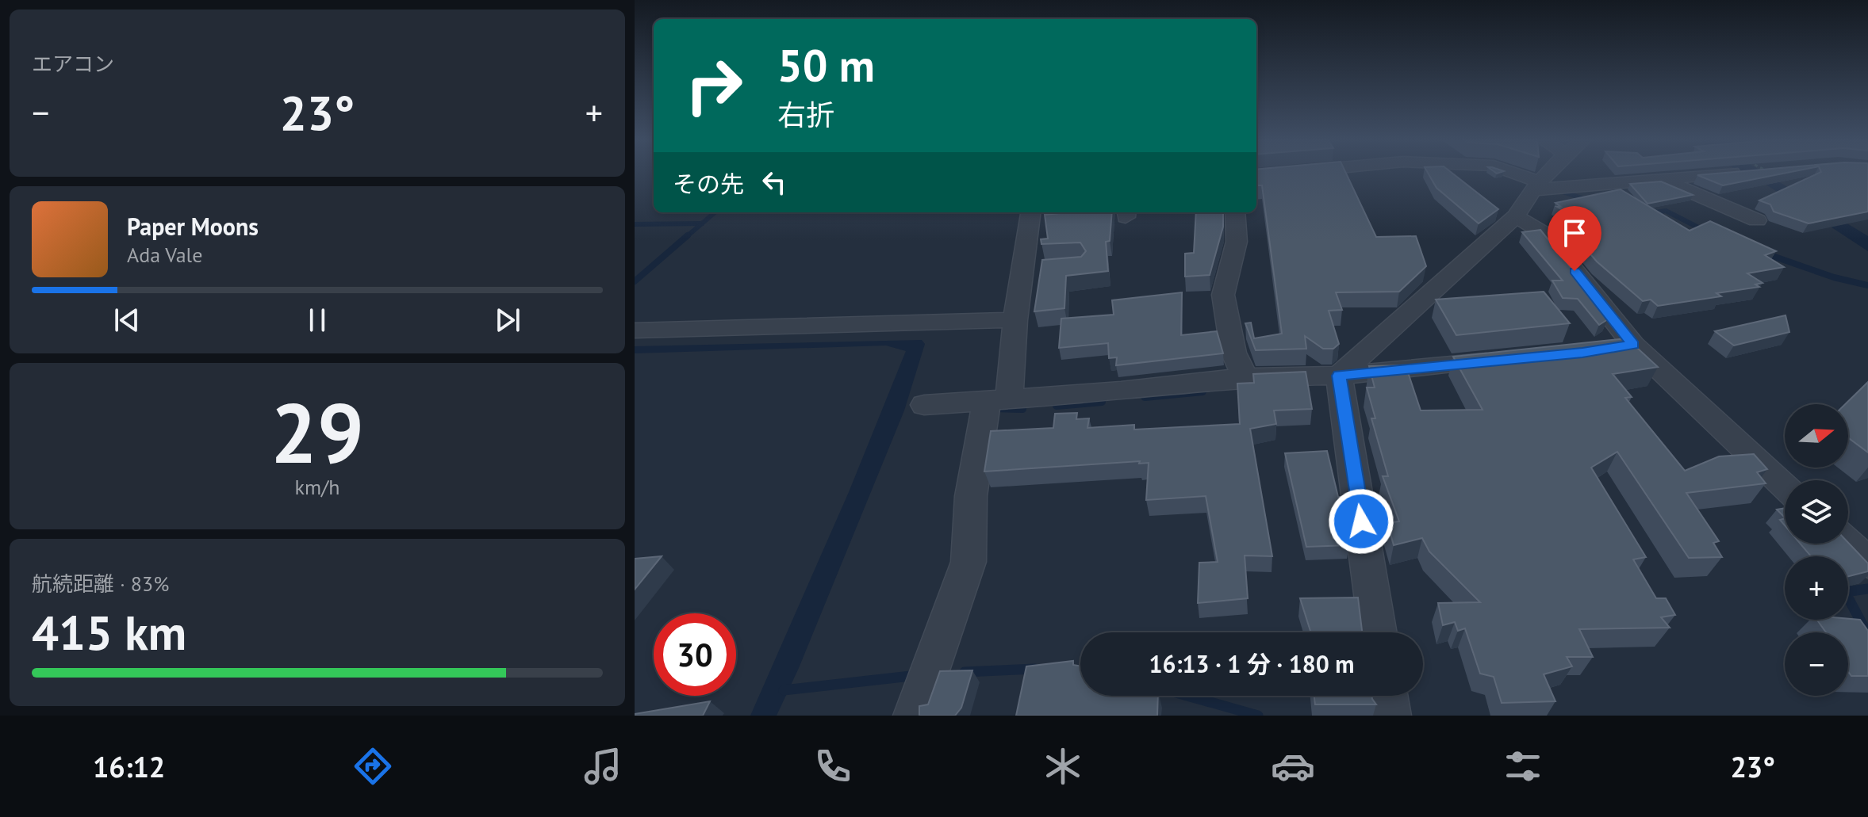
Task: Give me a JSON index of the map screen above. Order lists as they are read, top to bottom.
{
  "north": "right",
  "page": {
    "tile": [
      "エアコン",
      ["29", "km/h"],
      ["航続距離 · 83%", "415 km"]
    ],
    "turn": ["50 m", "右折"],
    "heat": ["−", "23°", "+"],
    "then": "その先",
    "song": ["Paper Moons", "Ada Vale"],
    "map_buttons": ["+", "−"],
    "limit": "30",
    "trip": "16:13 · 1 分 · 180 m",
    "tabs": ["16:12", "23°"]
  }
}
